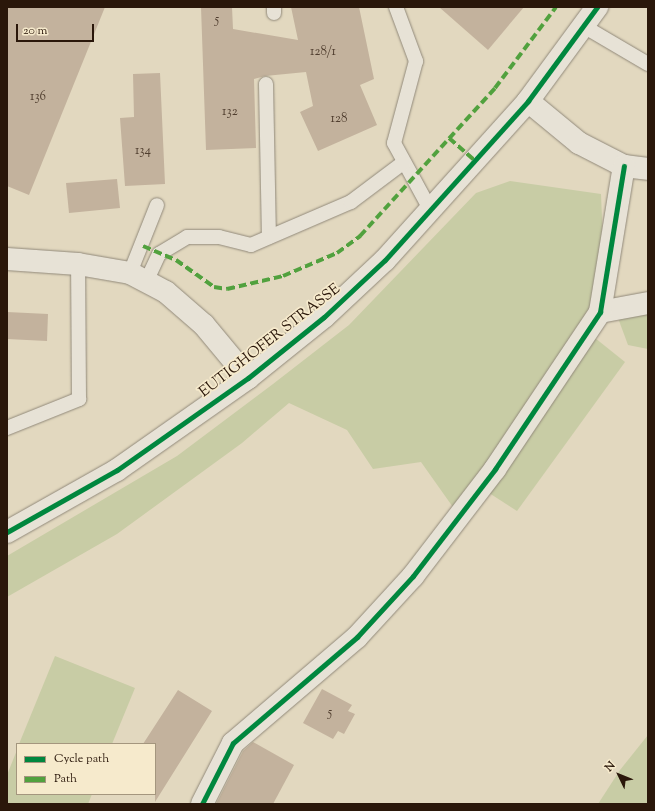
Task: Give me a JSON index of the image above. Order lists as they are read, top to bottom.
{
  "streets": {
    "street": ["EUTIGHOFER STRASSE"]
  },
  "house_numbers": [
    "5",
    "128/1",
    "136",
    "132",
    "128",
    "134",
    "5"
  ],
  "legend": ["Cycle path", "Path"],
  "scale_bar": "20 m",
  "north": "top left"
}
